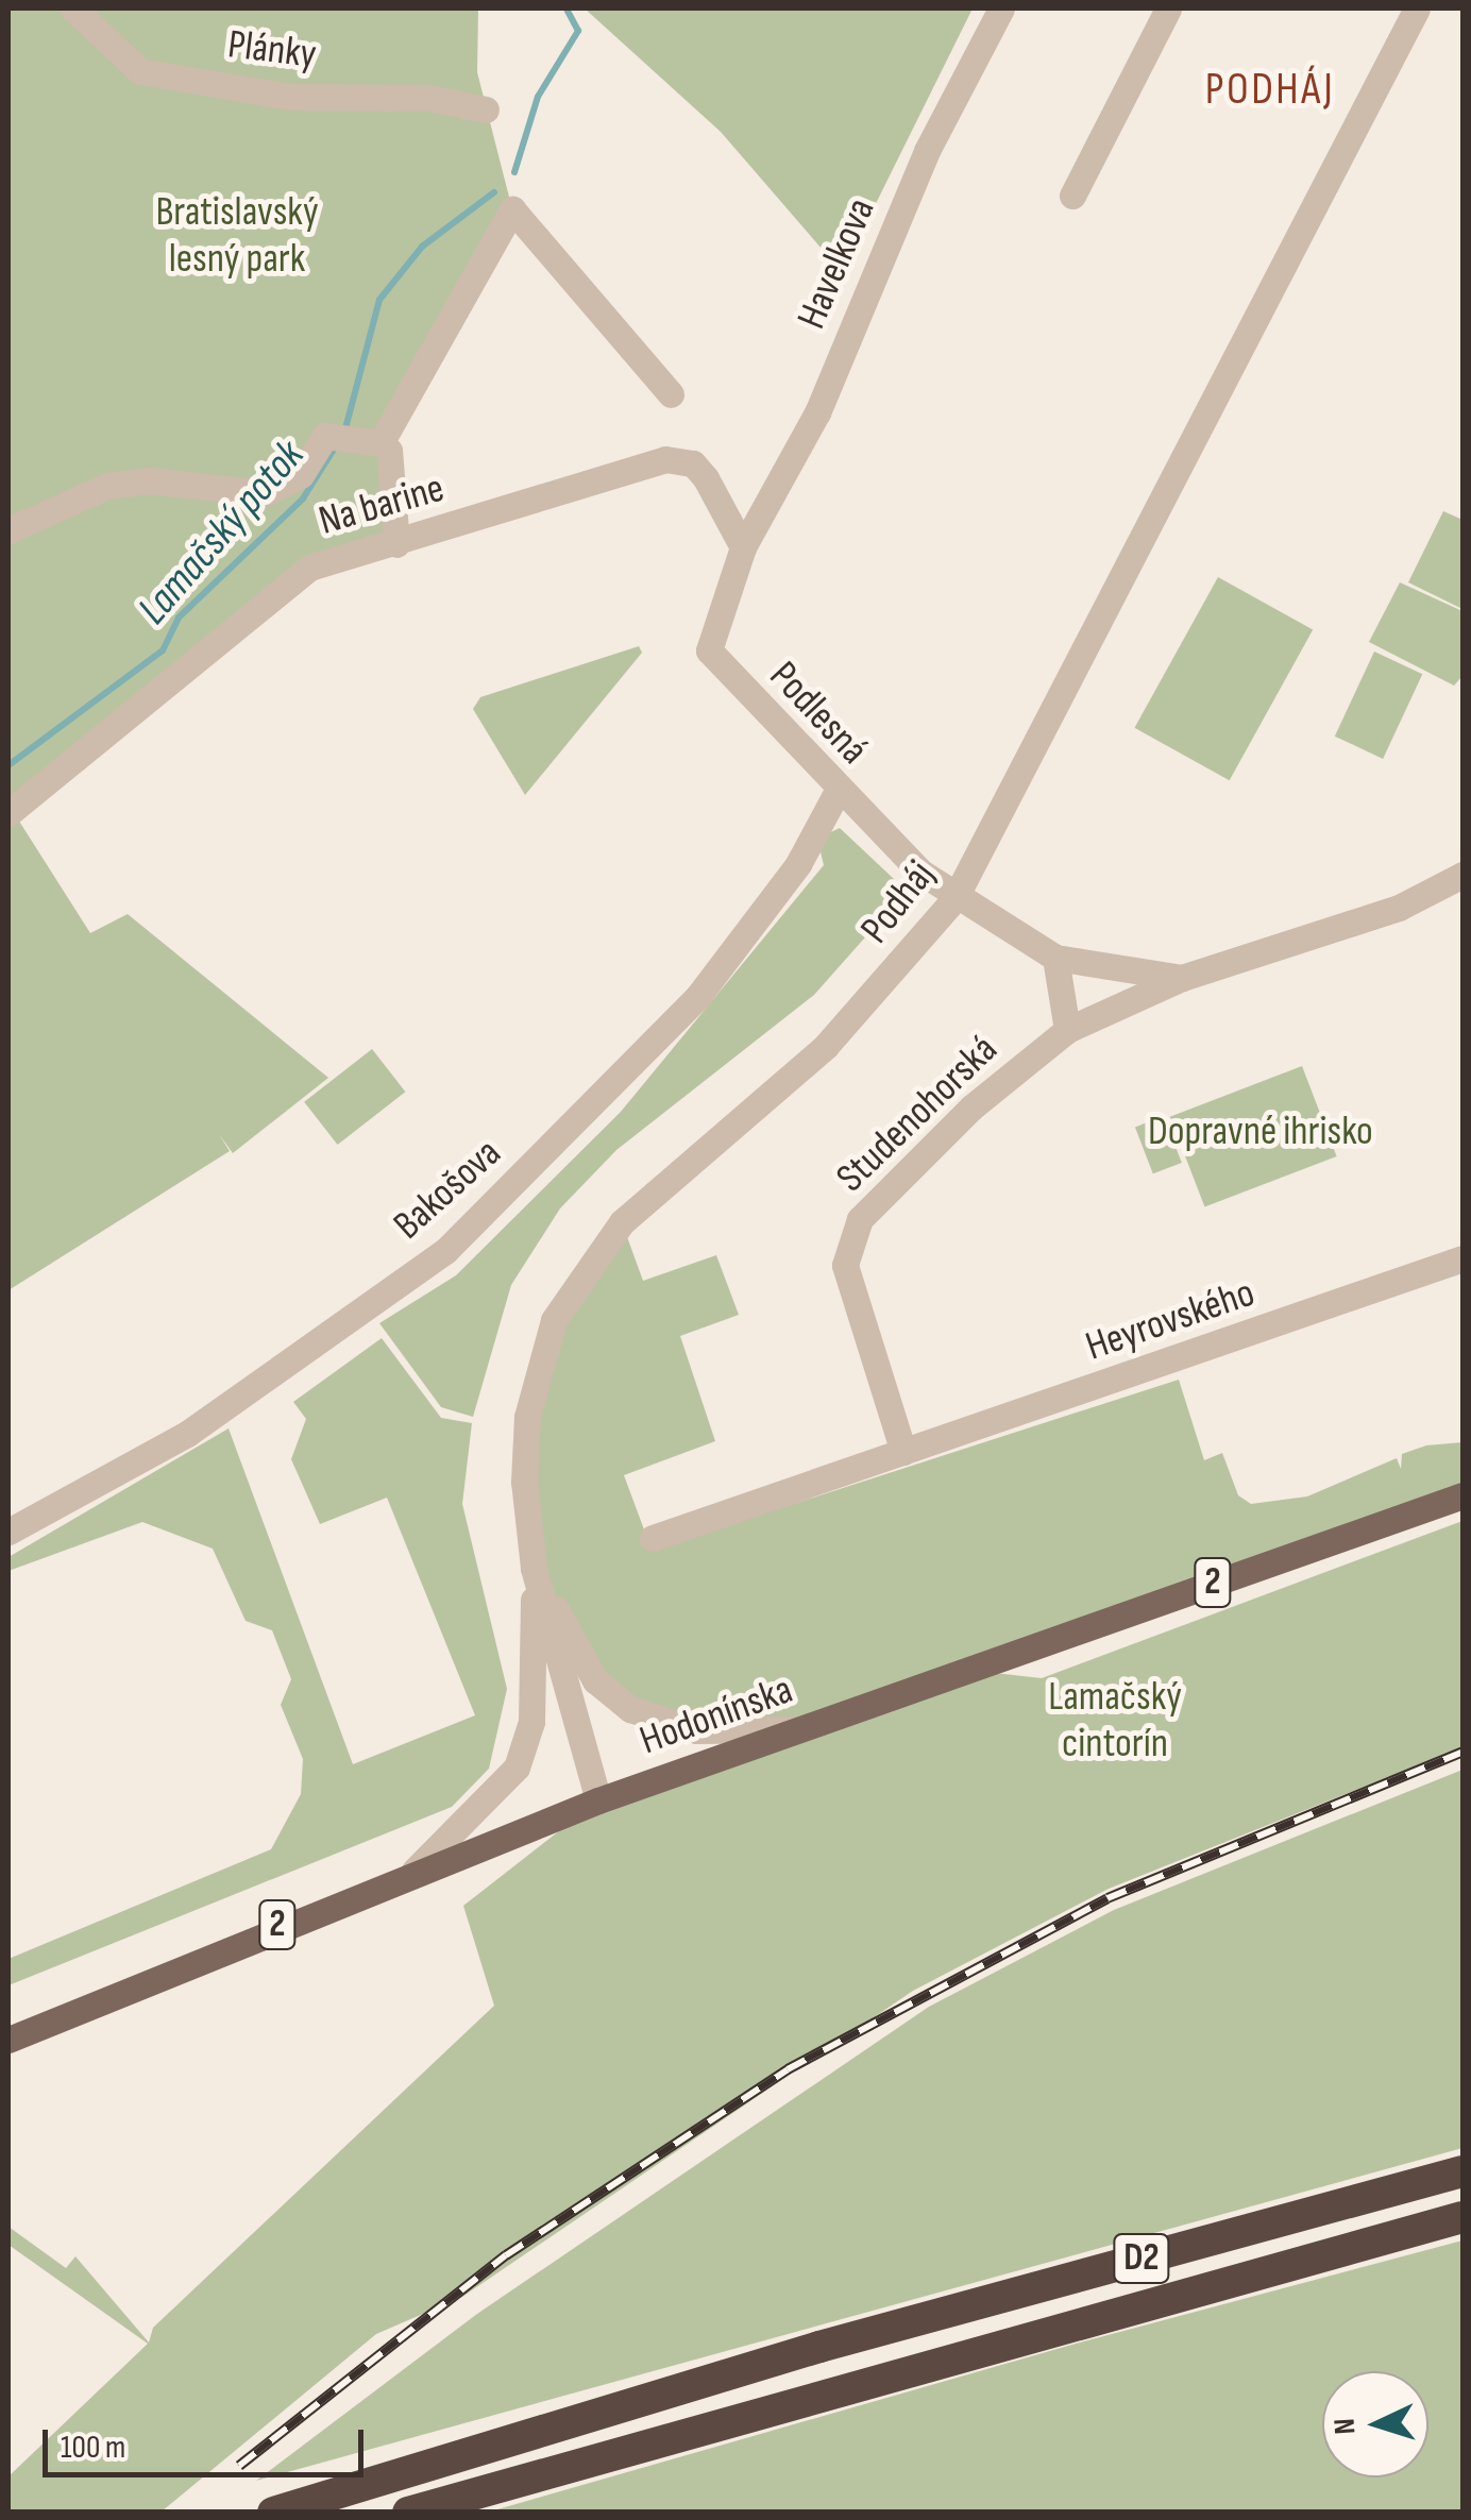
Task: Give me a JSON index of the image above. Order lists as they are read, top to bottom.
{
  "streets": {
    "highway": ["D2"],
    "main road": ["2", "Hodonínska"],
    "street": [
      "Plánky",
      "Havelkova",
      "Na barine",
      "Podlesná",
      "Podháj",
      "Studenohorská",
      "Bakošova",
      "Heyrovského"
    ]
  },
  "crossings": [
    ["Havelkova", "Na barine"],
    ["Havelkova", "Podlesná"],
    ["Na barine", "Podlesná"],
    ["Podlesná", "Podháj"],
    ["Podlesná", "Studenohorská"],
    ["Podlesná", "Bakošova"],
    ["Podháj", "Studenohorská"],
    ["Podháj", "Hodonínska"],
    ["Studenohorská", "Heyrovského"]
  ],
  "districts": ["PODHÁJ"],
  "water": ["Lamačský potok"],
  "parks": ["Bratislavský lesný park", "Dopravné ihrisko", "Lamačský cintorín"],
  "scale_bar": "100 m",
  "north": "left"
}
